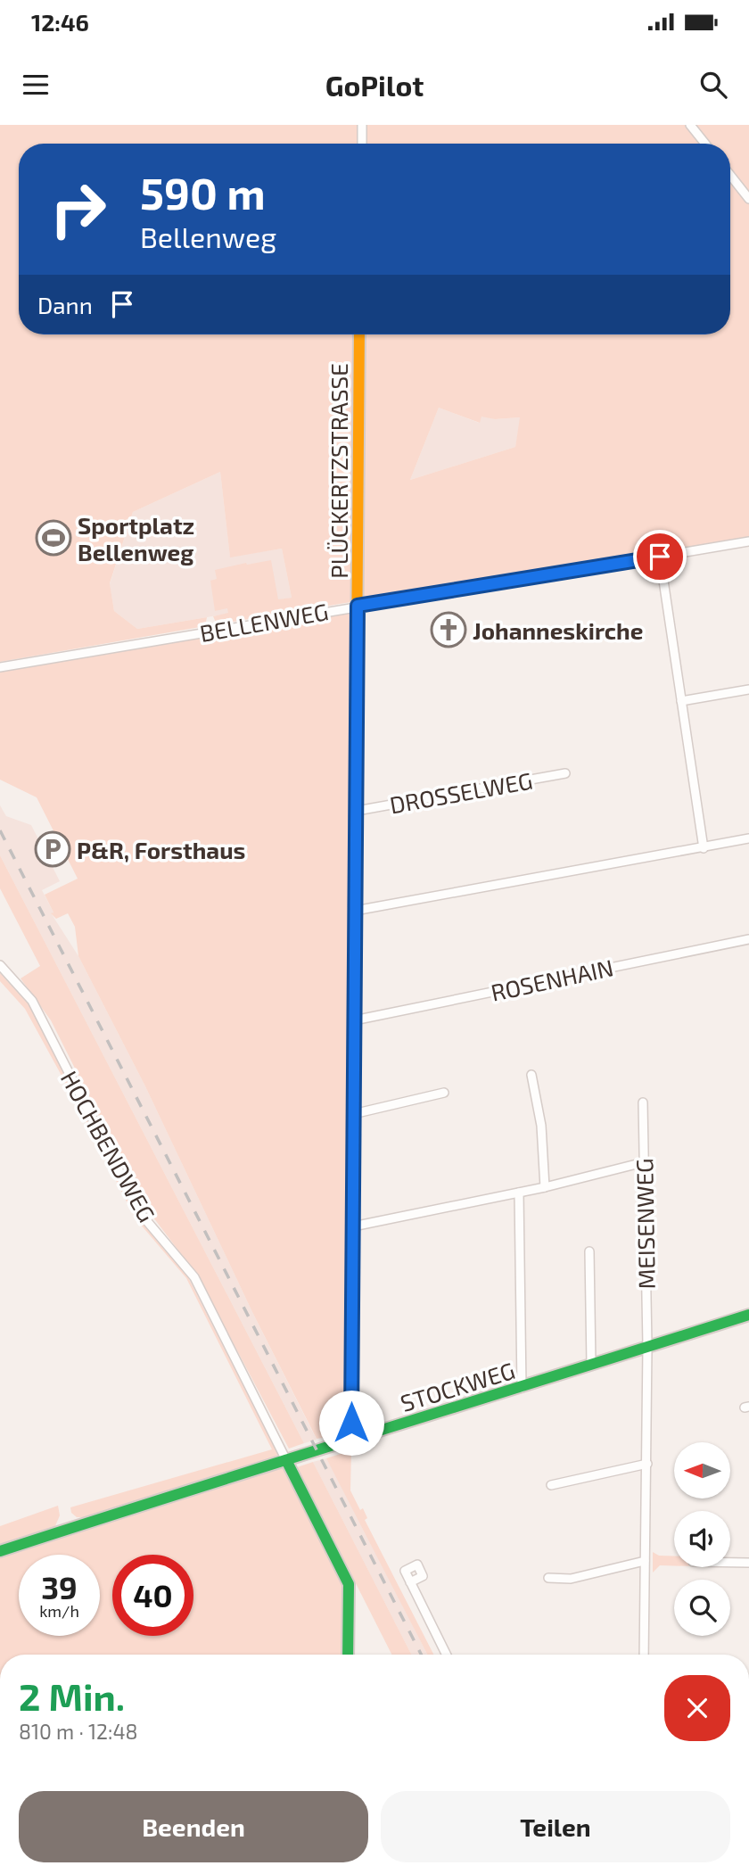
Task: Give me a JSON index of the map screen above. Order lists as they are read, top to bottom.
{
  "streets": {
    "street": [
      "PLÜCKERTZSTRASSE",
      "BELLENWEG",
      "DROSSELWEG",
      "ROSENHAIN",
      "HOCHBENDWEG",
      "MEISENWEG",
      "STOCKWEG"
    ]
  },
  "crossings": [
    ["PLÜCKERTZSTRASSE", "BELLENWEG"],
    ["PLÜCKERTZSTRASSE", "DROSSELWEG"],
    ["PLÜCKERTZSTRASSE", "ROSENHAIN"],
    ["PLÜCKERTZSTRASSE", "STOCKWEG"],
    ["HOCHBENDWEG", "STOCKWEG"],
    ["MEISENWEG", "STOCKWEG"]
  ],
  "places": {
    "sports": ["Sportplatz Bellenweg"],
    "church": ["Johanneskirche"],
    "parking": ["P&R, Forsthaus"]
  },
  "north": "left",
  "page": {
    "status": "12:46",
    "header": "GoPilot",
    "turn": ["590 m", "Bellenweg"],
    "then": "Dann",
    "speed": "39 km/h",
    "limit": "40",
    "heading": ["2 Min.", "810 m · 12:48"],
    "buttons": ["Beenden", "Teilen"]
  }
}
